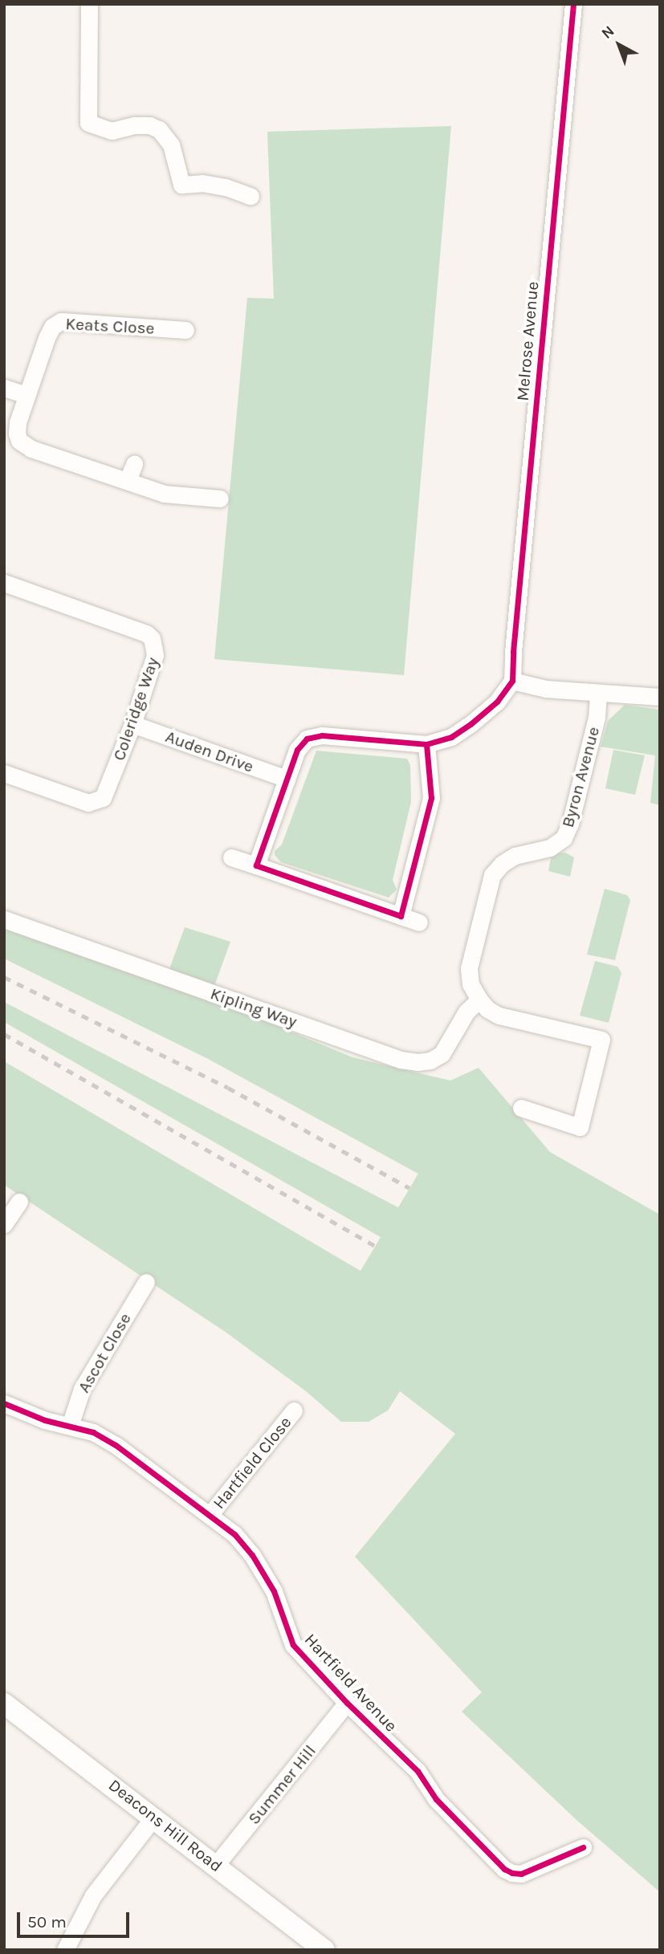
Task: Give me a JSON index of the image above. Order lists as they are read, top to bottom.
{
  "streets": {
    "street": [
      "Keats Close",
      "Melrose Avenue",
      "Coleridge Way",
      "Auden Drive",
      "Byron Avenue",
      "Kipling Way",
      "Ascot Close",
      "Hartfield Close",
      "Hartfield Avenue",
      "Summer Hill",
      "Deacons Hill Road"
    ]
  },
  "crossings": [
    ["Coleridge Way", "Auden Drive"],
    ["Byron Avenue", "Kipling Way"],
    ["Ascot Close", "Hartfield Avenue"],
    ["Hartfield Close", "Hartfield Avenue"],
    ["Hartfield Avenue", "Summer Hill"],
    ["Summer Hill", "Deacons Hill Road"]
  ],
  "scale_bar": "50 m",
  "north": "top left"
}
